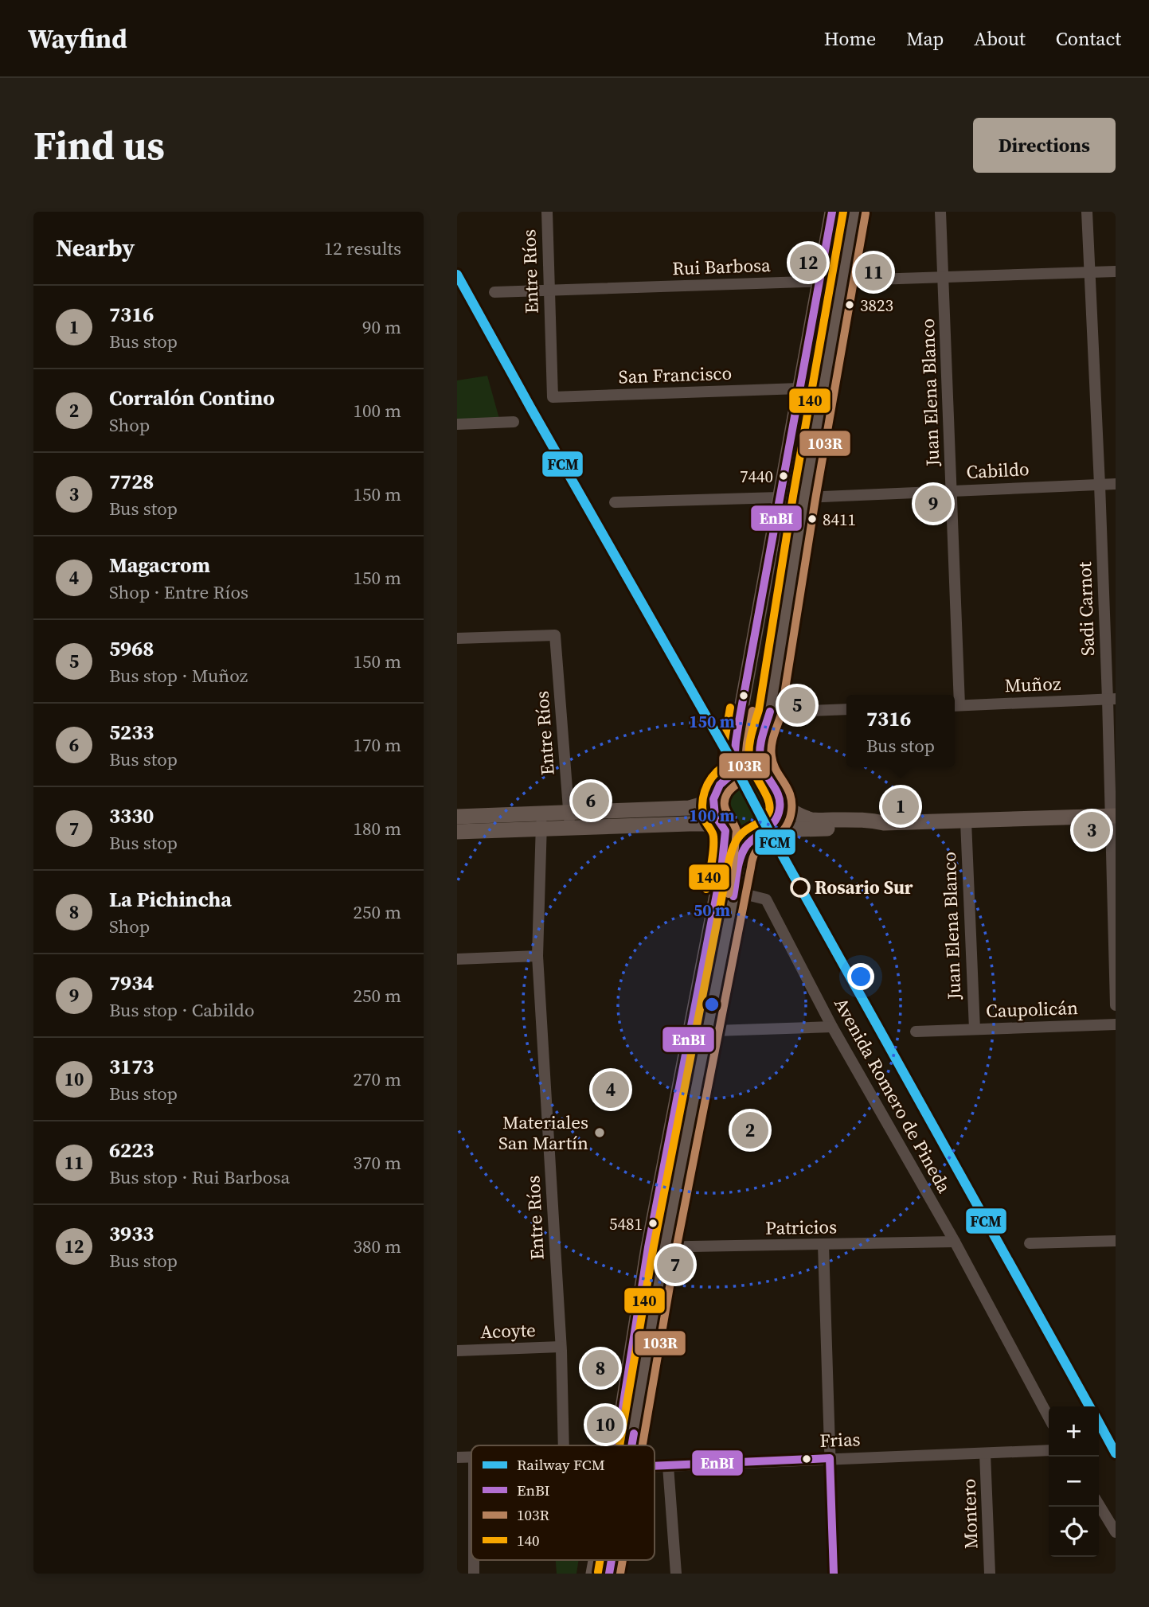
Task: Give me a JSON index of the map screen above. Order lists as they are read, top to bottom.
{
  "streets": {
    "street": [
      "Rui Barbosa",
      "Entre Ríos",
      "San Francisco",
      "Juan Elena Blanco",
      "Cabildo",
      "Sadi Carnot",
      "Muñoz",
      "Caupolicán",
      "Avenida Romero de Pineda",
      "Patricios",
      "Acoyte",
      "Frias",
      "Montero"
    ]
  },
  "crossings": [
    ["Rui Barbosa", "Entre Ríos"],
    ["Rui Barbosa", "Juan Elena Blanco"],
    ["Rui Barbosa", "Sadi Carnot"],
    ["Entre Ríos", "San Francisco"],
    ["Entre Ríos", "Acoyte"],
    ["Juan Elena Blanco", "Cabildo"],
    ["Juan Elena Blanco", "Caupolicán"],
    ["Cabildo", "Sadi Carnot"],
    ["Sadi Carnot", "Muñoz"],
    ["Avenida Romero de Pineda", "Patricios"],
    ["Frias", "Montero"]
  ],
  "places": [
    "3823",
    "7440",
    "8411",
    "Rosario Sur",
    "Materiales San Martín",
    "5481"
  ],
  "lines": [
    "transit line EnBI",
    "transit line 140",
    "transit line 103R",
    "rail line FCM"
  ],
  "legend": [
    "Railway FCM",
    "EnBI",
    "103R",
    "140"
  ],
  "page": {
    "header": "Wayfind",
    "nav": [
      "Home",
      "Map",
      "About",
      "Contact"
    ],
    "buttons": "Directions",
    "title": "Find us",
    "heading": ["Nearby", "12 results"],
    "pins": [
      "12",
      "11",
      "9",
      "5",
      "6",
      "1",
      "3",
      "4",
      "2",
      "7",
      "8",
      "10"
    ],
    "list": [
      {
        "mark": "1",
        "name": "7316",
        "note": "Bus stop",
        "value": "90 m"
      },
      {
        "mark": "2",
        "name": "Corralón Contino",
        "note": "Shop",
        "value": "100 m"
      },
      {
        "mark": "3",
        "name": "7728",
        "note": "Bus stop",
        "value": "150 m"
      },
      {
        "mark": "4",
        "name": "Magacrom",
        "note": "Shop · Entre Ríos",
        "value": "150 m"
      },
      {
        "mark": "5",
        "name": "5968",
        "note": "Bus stop · Muñoz",
        "value": "150 m"
      },
      {
        "mark": "6",
        "name": "5233",
        "note": "Bus stop",
        "value": "170 m"
      },
      {
        "mark": "7",
        "name": "3330",
        "note": "Bus stop",
        "value": "180 m"
      },
      {
        "mark": "8",
        "name": "La Pichincha",
        "note": "Shop",
        "value": "250 m"
      },
      {
        "mark": "9",
        "name": "7934",
        "note": "Bus stop · Cabildo",
        "value": "250 m"
      },
      {
        "mark": "10",
        "name": "3173",
        "note": "Bus stop",
        "value": "270 m"
      },
      {
        "mark": "11",
        "name": "6223",
        "note": "Bus stop · Rui Barbosa",
        "value": "370 m"
      },
      {
        "mark": "12",
        "name": "3933",
        "note": "Bus stop",
        "value": "380 m"
      }
    ],
    "popup": ["7316", "Bus stop"],
    "map_buttons": ["+", "−"]
  },
  "rings": ["150 m", "100 m", "50 m"]
}
